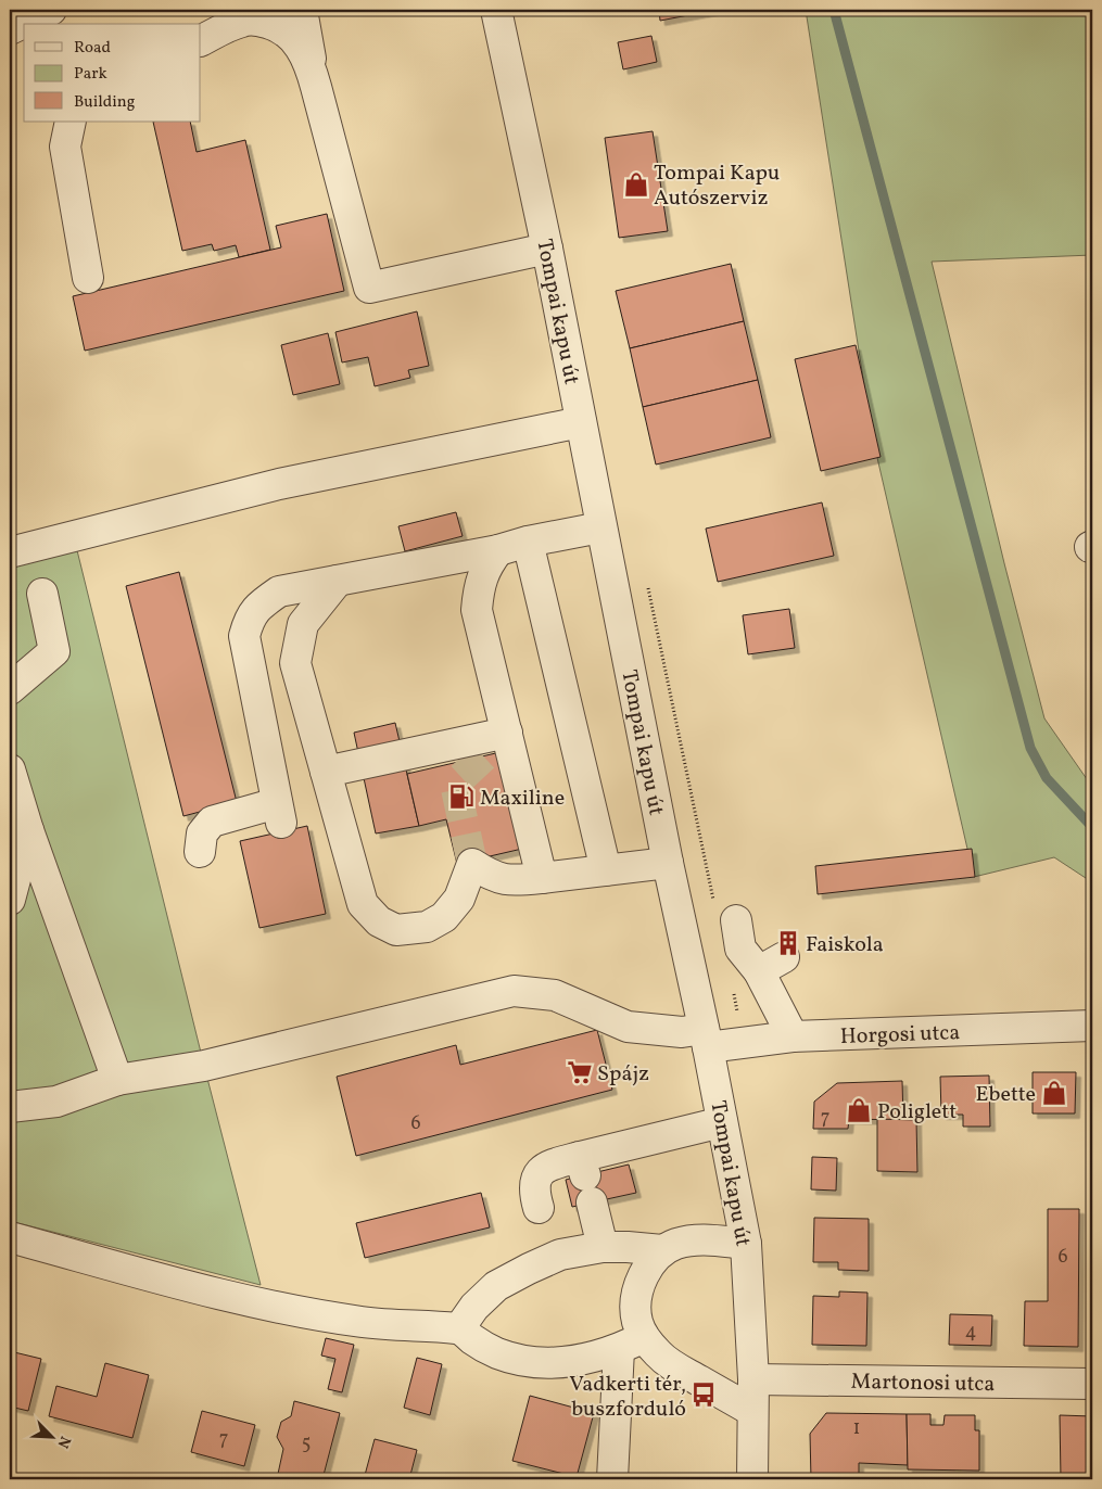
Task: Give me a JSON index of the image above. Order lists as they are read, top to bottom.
{
  "streets": {
    "street": ["Tompai kapu út", "Horgosi utca", "Martonosi utca"]
  },
  "crossings": [
    ["Tompai kapu út", "Horgosi utca"],
    ["Tompai kapu út", "Martonosi utca"]
  ],
  "places": {
    "shop": ["Tompai Kapu Autószerviz", "Ebette", "Poliglett"],
    "fuel station": ["Maxiline"],
    "building": ["Faiskola"],
    "supermarket": ["Spájz"],
    "bus stop": ["Vadkerti tér, buszforduló"]
  },
  "house_numbers": [
    "7",
    "6",
    "6",
    "4",
    "1",
    "7",
    "5"
  ],
  "legend": ["Road", "Park", "Building"],
  "north": "bottom right"
}
